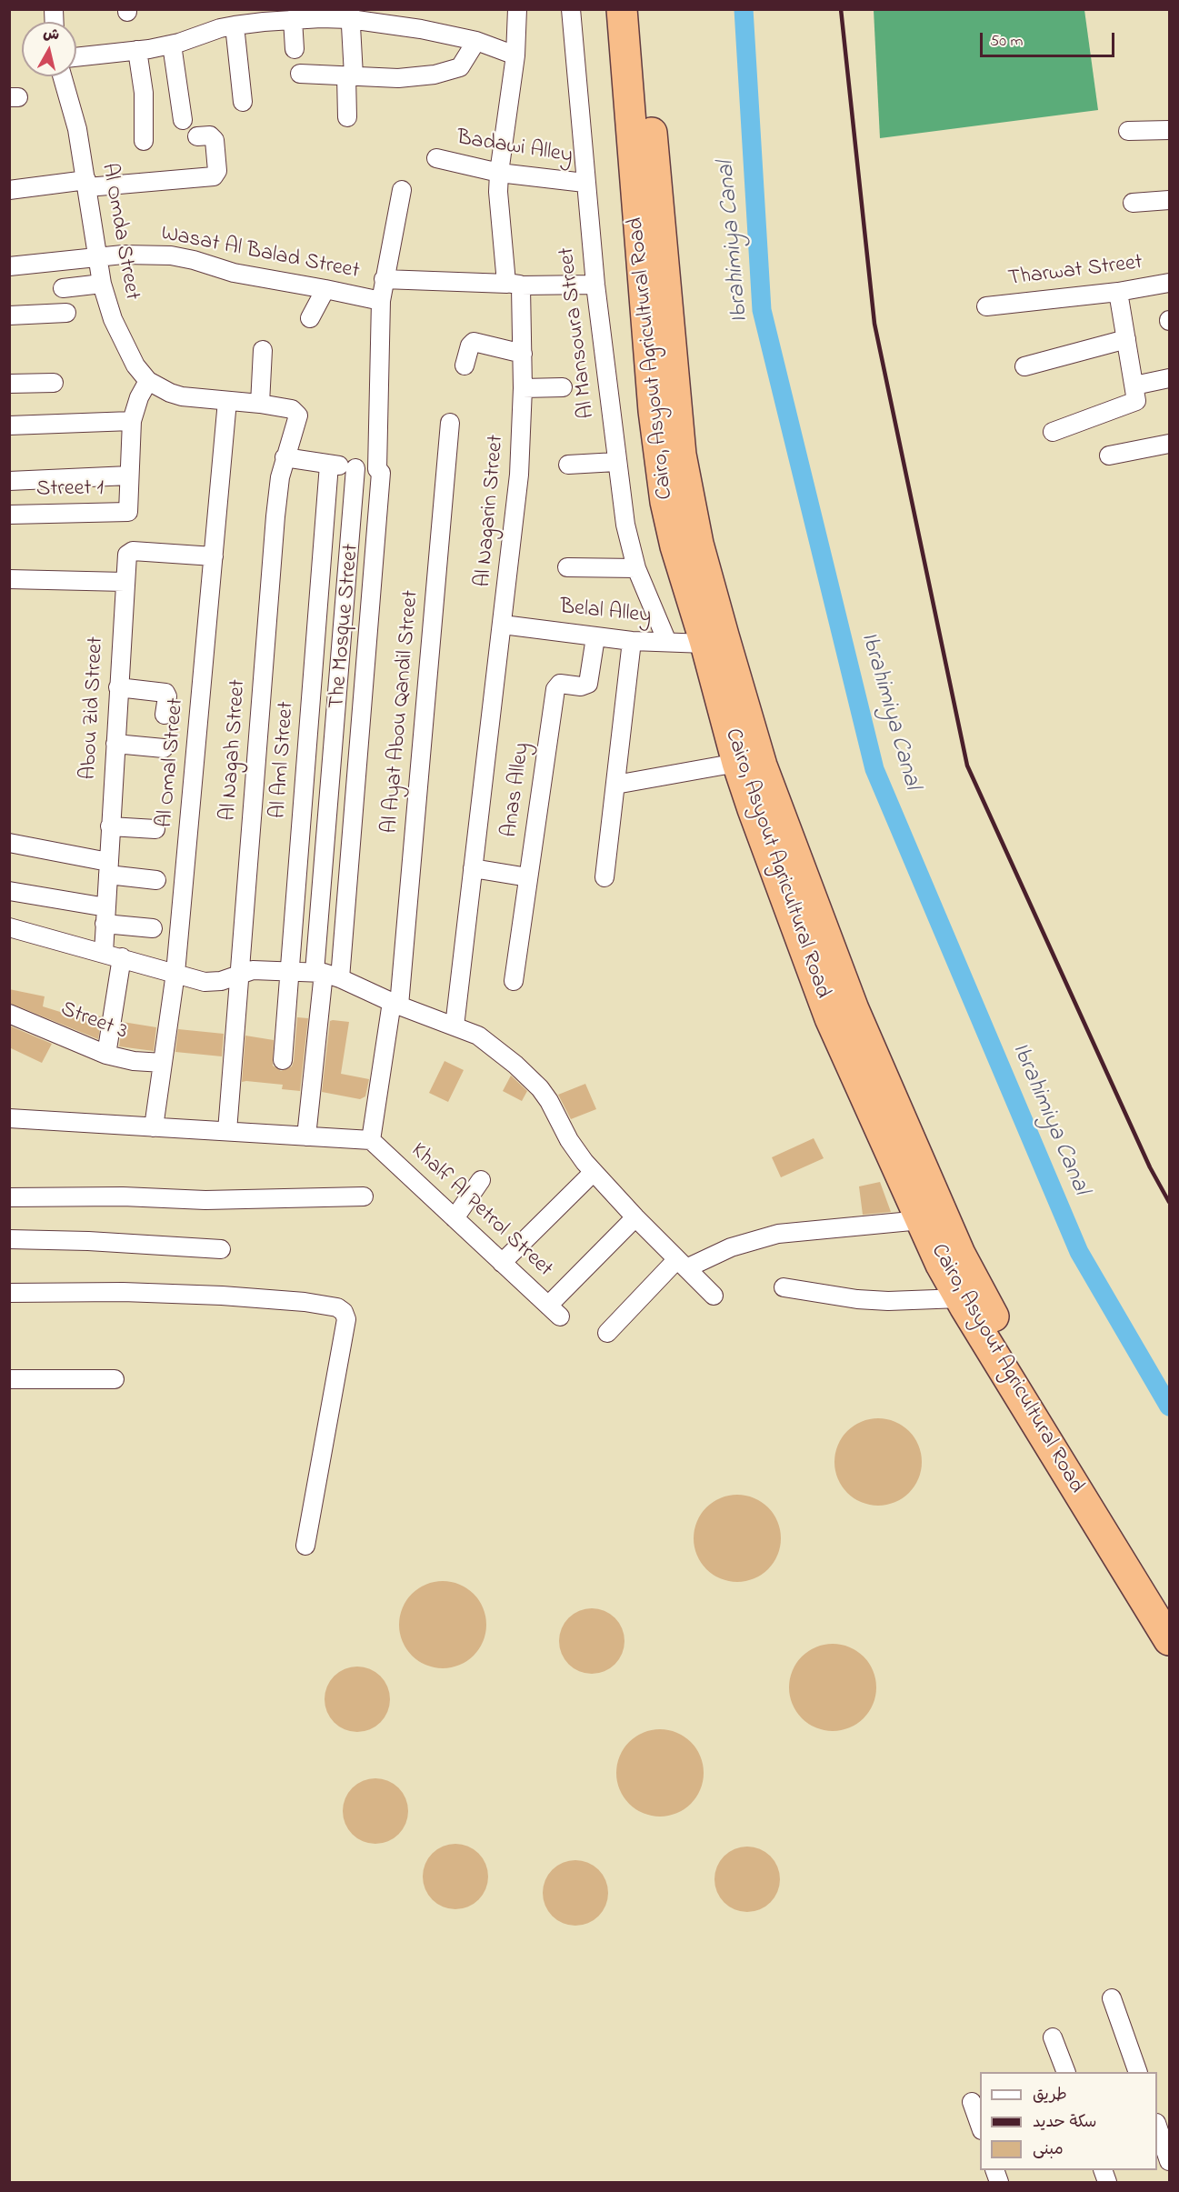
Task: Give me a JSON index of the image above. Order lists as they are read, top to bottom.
{
  "streets": {
    "highway": ["Cairo, Asyout Agricultural Road"],
    "street": [
      "Badawi Alley",
      "Al Omda Street",
      "Wasat Al Balad Street",
      "Tharwat Street",
      "Al Mansoura Street",
      "Street 1",
      "Al Nagarin Street",
      "Belal Alley",
      "The Mosque Street",
      "Abou Zid Street",
      "Al Ayat Abou Qandil Street",
      "Al Nagah Street",
      "Al Aml Street",
      "Al Omal Street",
      "Anas Alley",
      "Street 3",
      "Khalf Al Petrol Street"
    ]
  },
  "crossings": [
    ["Badawi Alley", "Al Mansoura Street"],
    ["Badawi Alley", "Al Nagarin Street"],
    ["Al Omda Street", "Wasat Al Balad Street"],
    ["Al Omda Street", "Al Nagah Street"],
    ["Al Omda Street", "Al Omal Street"],
    ["Wasat Al Balad Street", "The Mosque Street"],
    ["Al Mansoura Street", "Belal Alley"],
    ["Cairo, Asyout Agricultural Road", "Belal Alley"],
    ["Al Nagarin Street", "Belal Alley"],
    ["Belal Alley", "Anas Alley"],
    ["Abou Zid Street", "Al Omal Street"],
    ["Al Ayat Abou Qandil Street", "Khalf Al Petrol Street"],
    ["Al Omal Street", "Street 3"]
  ],
  "water": ["Ibrahimiya Canal"],
  "legend": ["طريق", "سكة حديد", "مبنى"],
  "scale_bar": "50 m",
  "north": "top"
}
